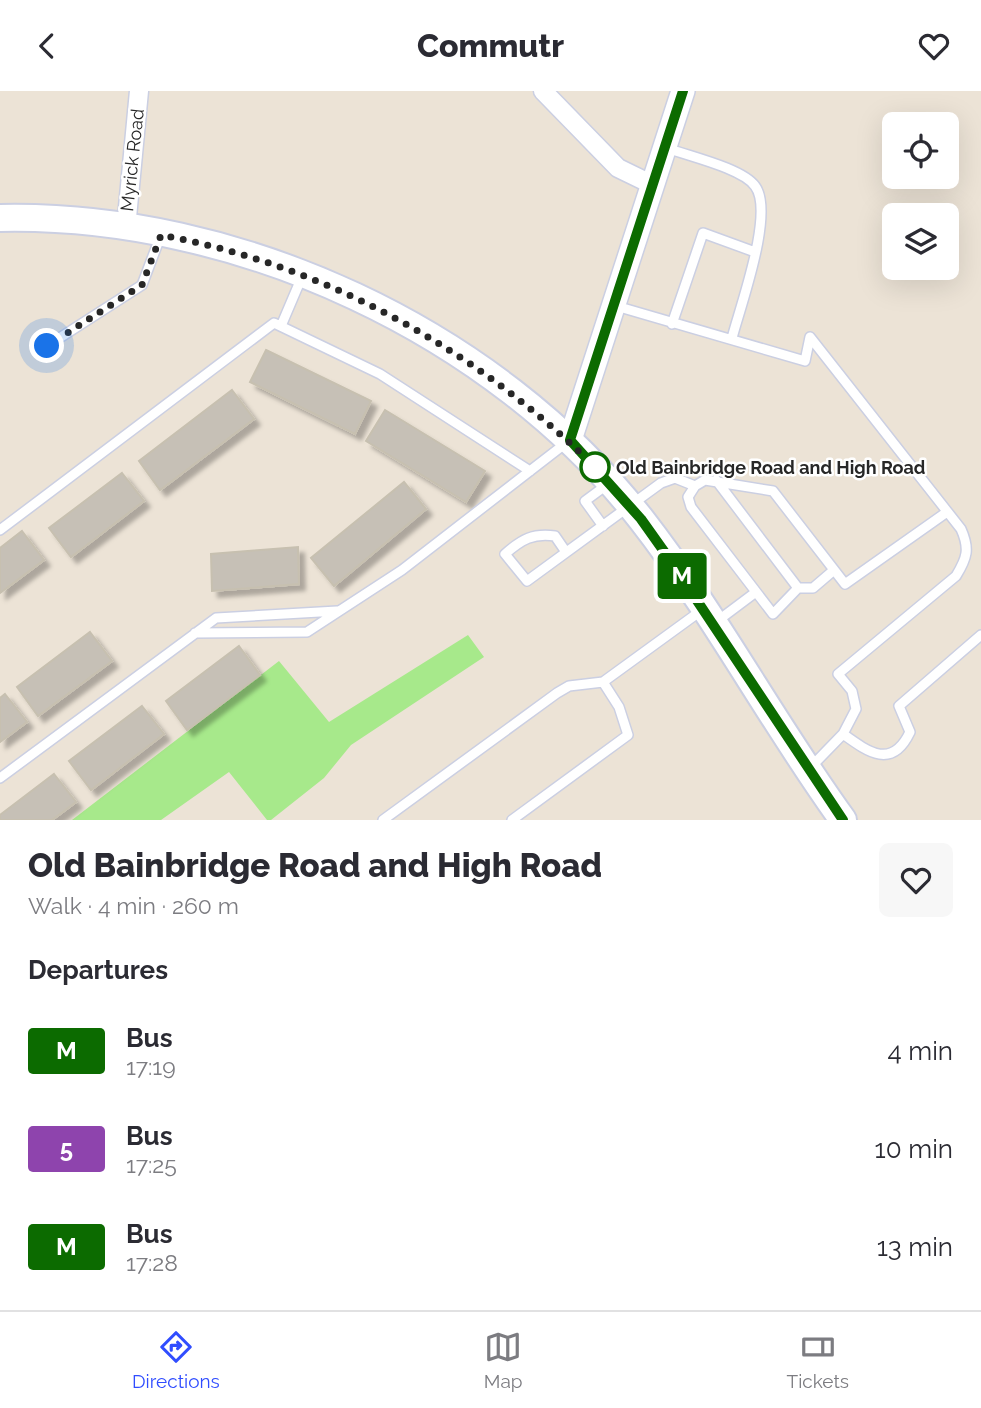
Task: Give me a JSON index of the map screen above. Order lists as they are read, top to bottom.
{
  "streets": {
    "street": ["Myrick Road"]
  },
  "places": ["Old Bainbridge Road and High Road"],
  "lines": ["bus line M"],
  "page": {
    "header": "Commutr",
    "on_map": "M",
    "heading": [
      ["Old Bainbridge Road and High Road", "Walk · 4 min · 260 m"],
      "Departures"
    ],
    "list": [
      {
        "mark": "M",
        "name": "Bus",
        "note": "17:19",
        "value": "4 min"
      },
      {
        "mark": "5",
        "name": "Bus",
        "note": "17:25",
        "value": "10 min"
      },
      {
        "mark": "M",
        "name": "Bus",
        "note": "17:28",
        "value": "13 min"
      }
    ],
    "tabs": ["Directions", "Map", "Tickets"]
  }
}
